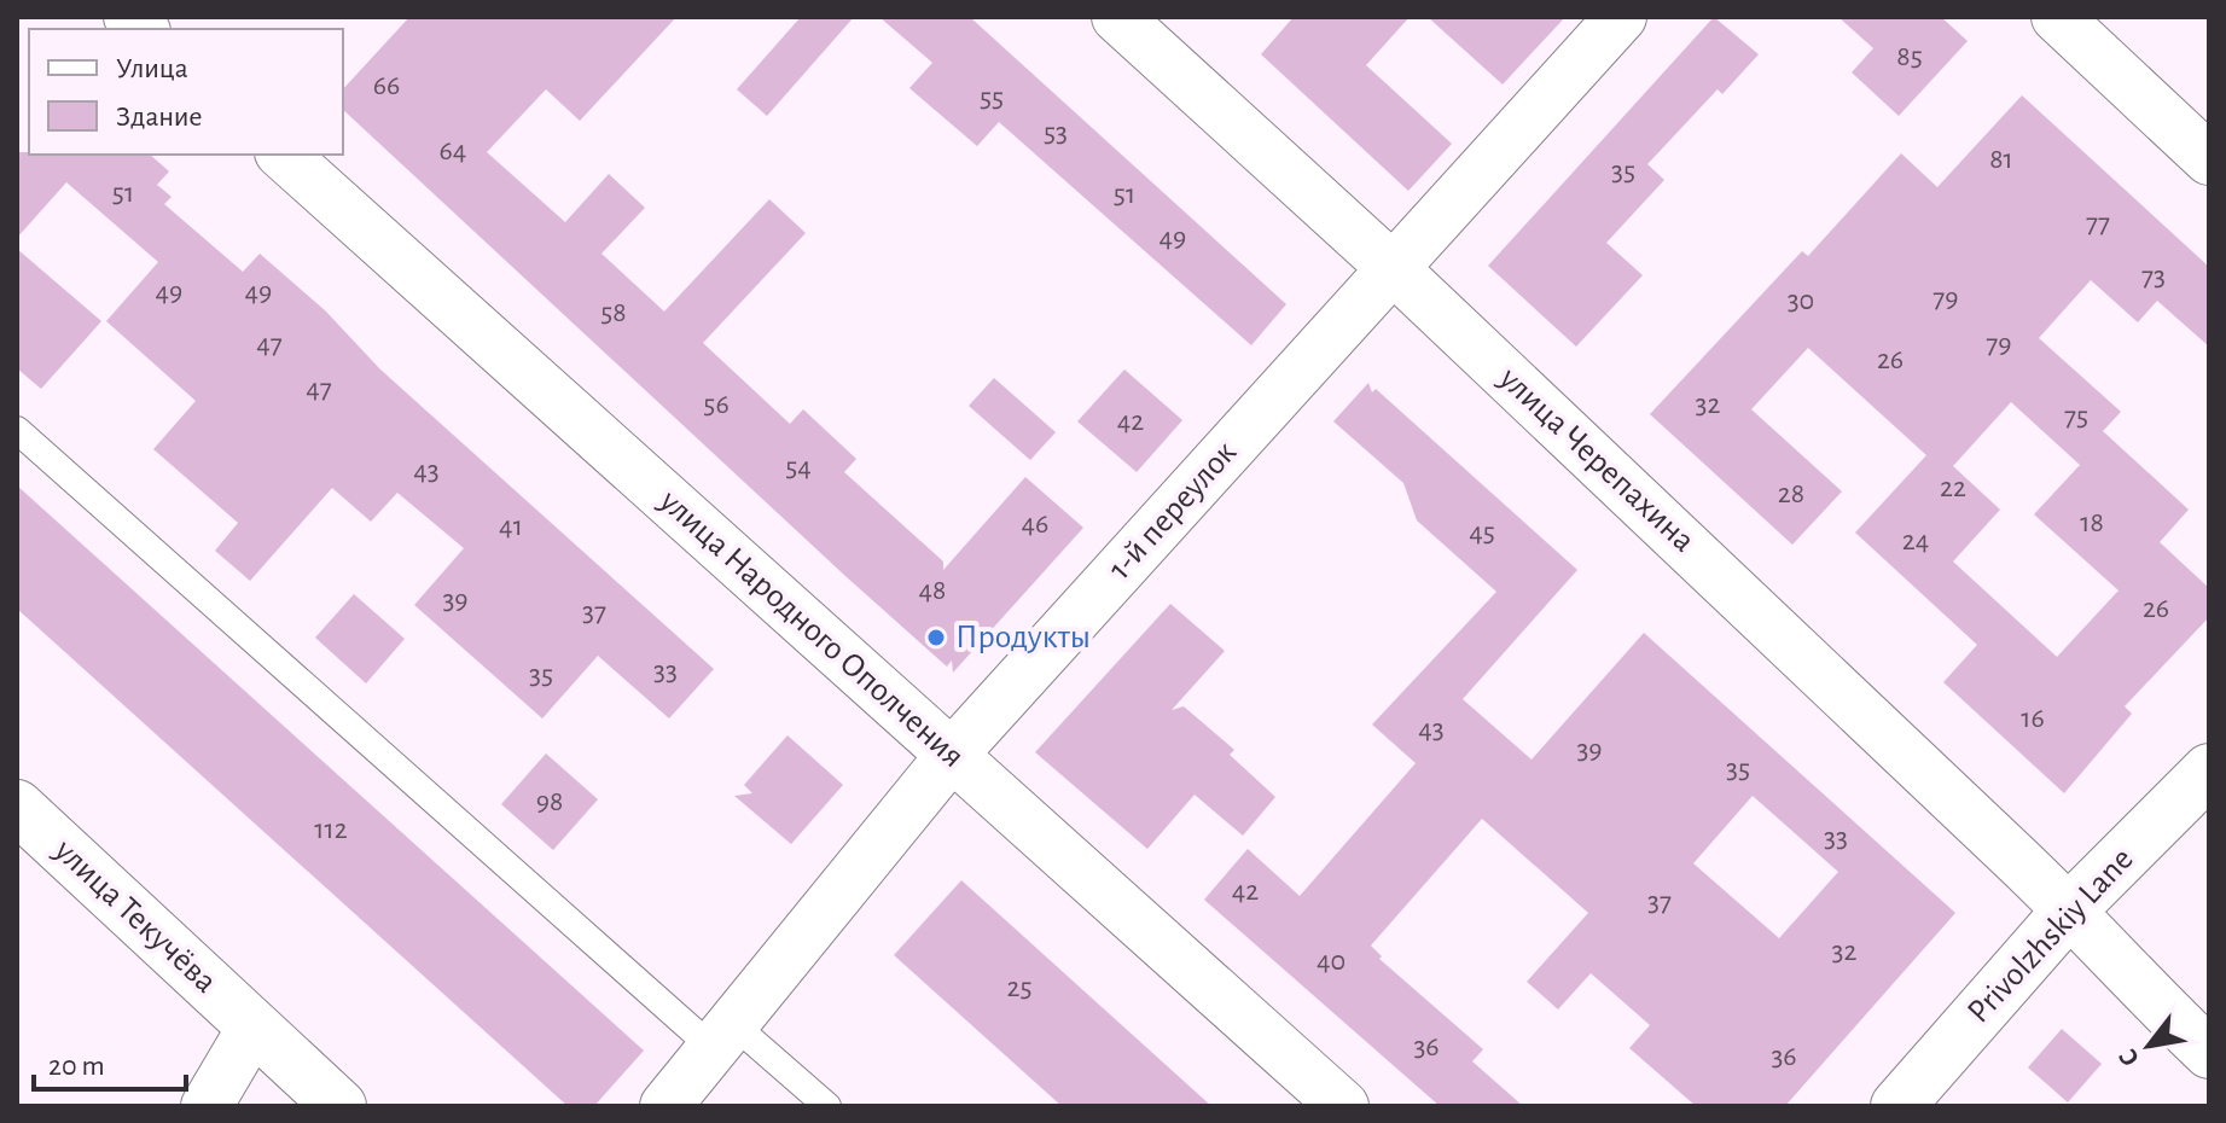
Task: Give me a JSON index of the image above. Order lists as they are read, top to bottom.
{
  "streets": {
    "main road": ["улица Текучёва", "Privolzhskiy Lane"],
    "street": ["улица Черепахина", "1-й переулок", "улица Народного Ополчения"]
  },
  "crossings": [
    ["улица Черепахина", "1-й переулок"],
    ["улица Черепахина", "Privolzhskiy Lane"],
    ["1-й переулок", "улица Народного Ополчения"]
  ],
  "places": ["Продукты"],
  "house_numbers": [
    "85",
    "66",
    "55",
    "53",
    "64",
    "81",
    "35",
    "51",
    "51",
    "77",
    "49",
    "73",
    "49",
    "49",
    "79",
    "30",
    "58",
    "47",
    "79",
    "26",
    "47",
    "56",
    "32",
    "75",
    "42",
    "54",
    "43",
    "22",
    "28",
    "18",
    "46",
    "41",
    "45",
    "24",
    "48",
    "39",
    "26",
    "37",
    "33",
    "35",
    "16",
    "43",
    "39",
    "35",
    "98",
    "112",
    "33",
    "42",
    "37",
    "32",
    "40",
    "25",
    "36",
    "36"
  ],
  "legend": ["Улица", "Здание"],
  "scale_bar": "20 m",
  "north": "bottom left"
}
